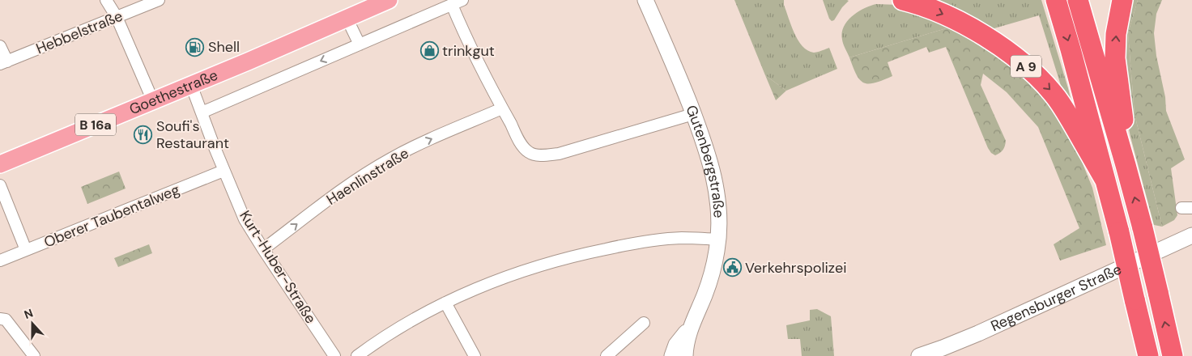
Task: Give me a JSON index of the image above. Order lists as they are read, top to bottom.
{
  "streets": {
    "highway": ["A 9"],
    "main road": ["Goethestraße", "B 16a"],
    "street": [
      "Hebbelstraße",
      "Gutenbergstraße",
      "Haenlinstraße",
      "Oberer Taubentalweg",
      "Kurt-Huber-Straße",
      "Regensburger Straße"
    ]
  },
  "crossings": [
    ["Goethestraße", "Kurt-Huber-Straße"],
    ["Haenlinstraße", "Kurt-Huber-Straße"],
    ["Oberer Taubentalweg", "Kurt-Huber-Straße"]
  ],
  "one_way": ["Haenlinstraße"],
  "places": {
    "fuel station": ["Shell"],
    "shop": ["trinkgut"],
    "restaurant": ["Soufi's Restaurant"],
    "public building": ["Verkehrspolizei"]
  },
  "north": "top"
}
